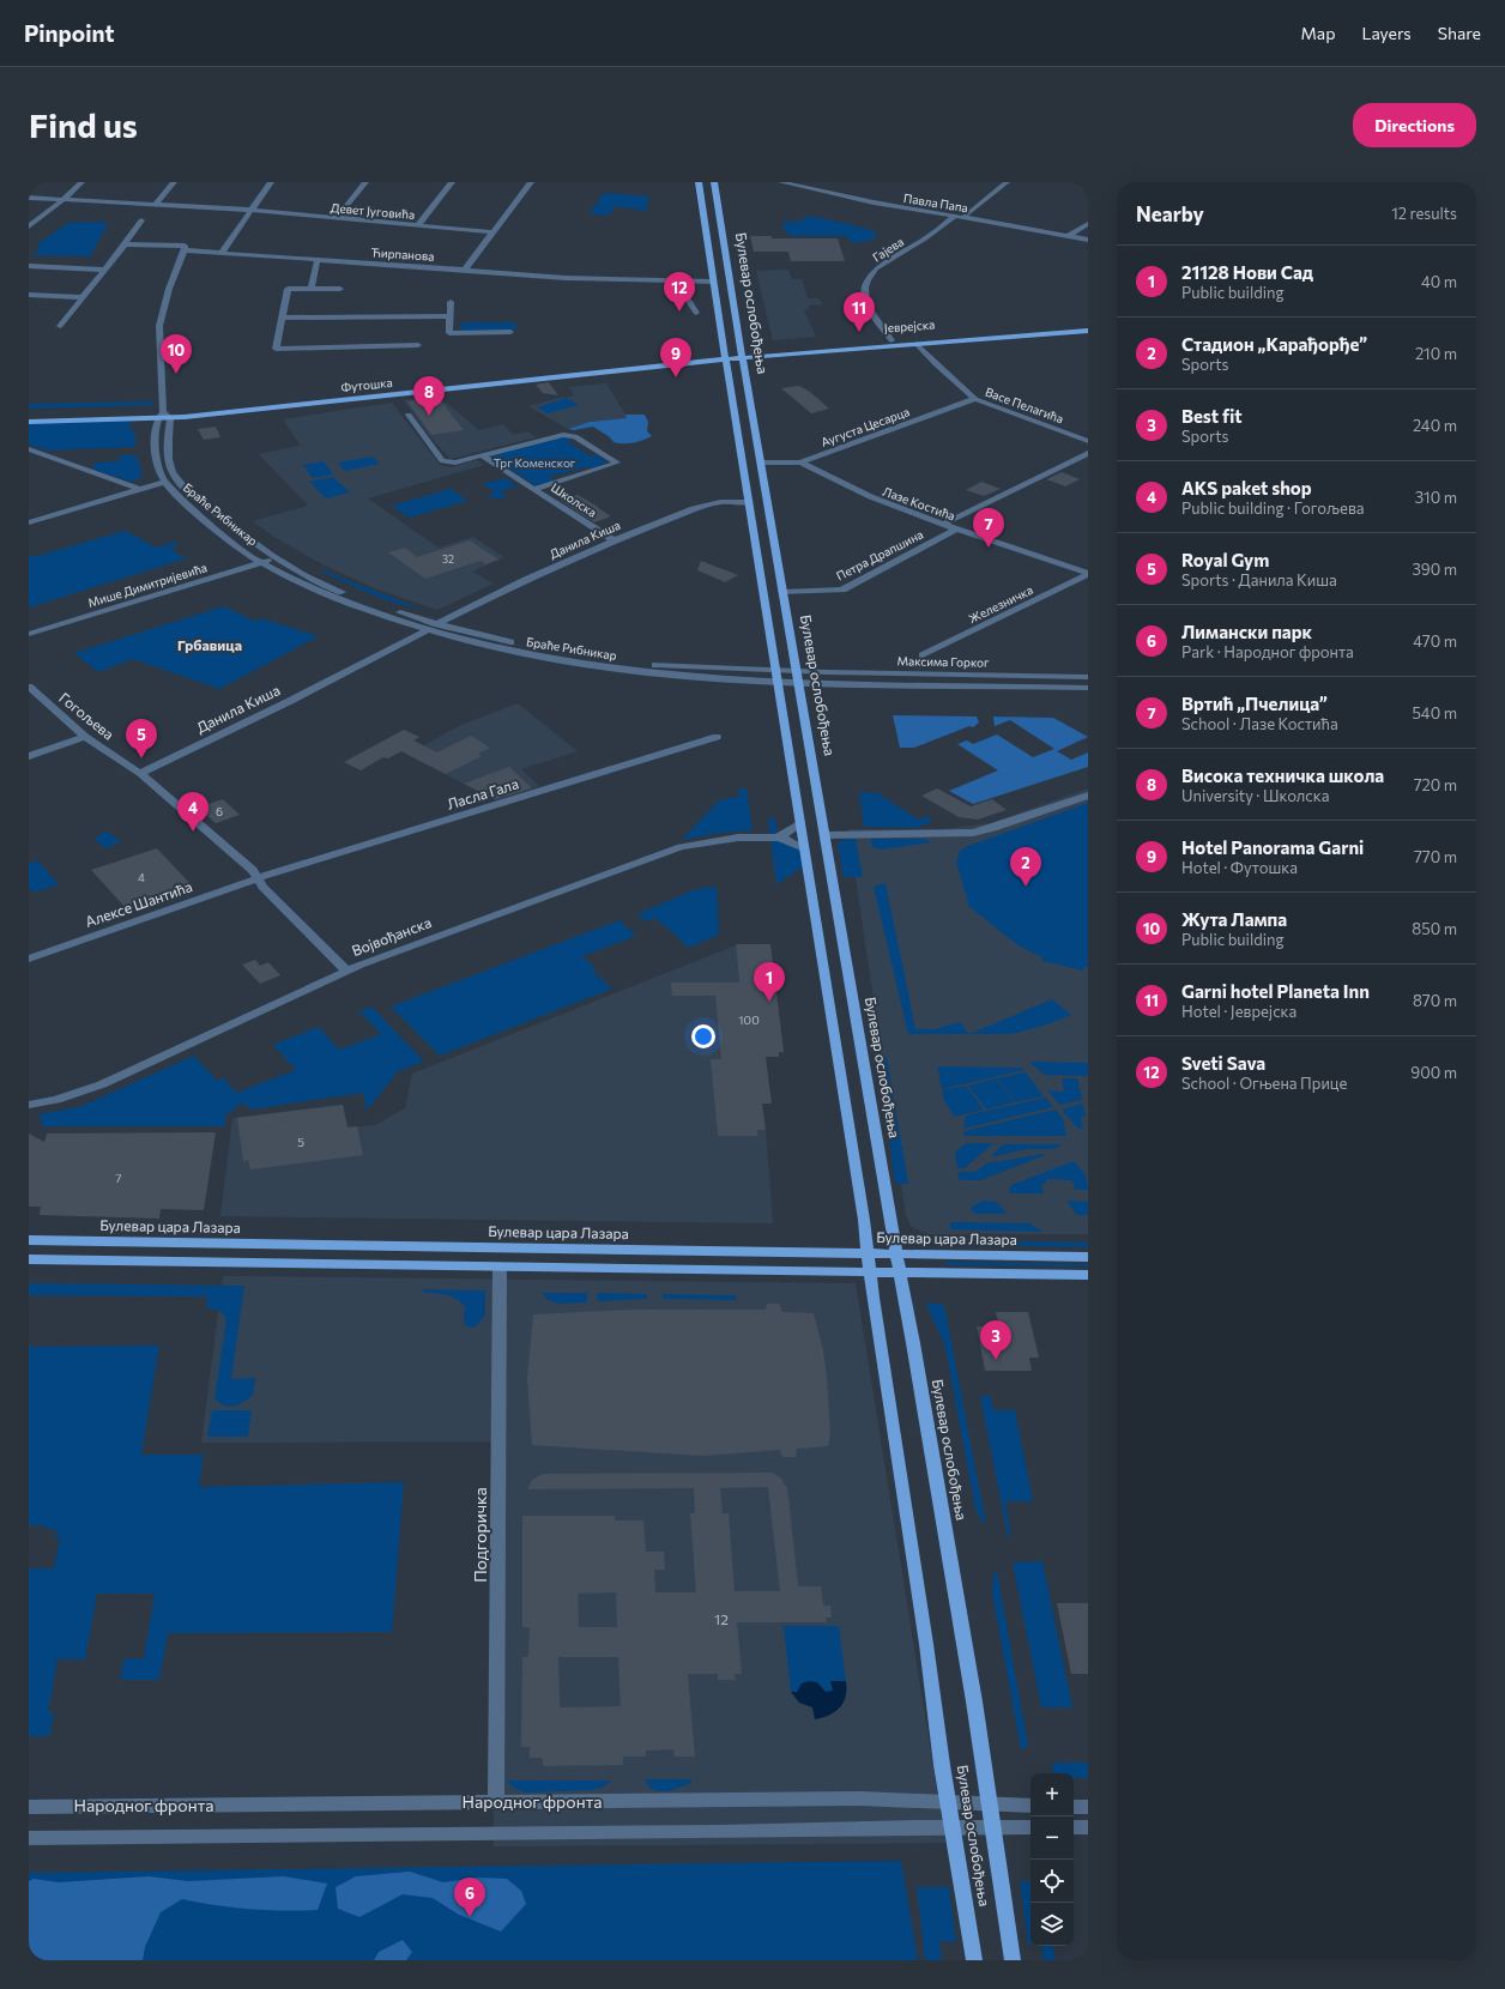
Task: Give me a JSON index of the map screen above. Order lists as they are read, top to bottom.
{
  "streets": {
    "main road": [
      "Булевар ослобођења",
      "Јеврејска",
      "Футошка",
      "Булевар цара Лазара"
    ],
    "street": [
      "Павла Папа",
      "Девет Југовића",
      "Гајева",
      "Ћирпанова",
      "Васе Пелагића",
      "Аугуста Цесарца",
      "Школска",
      "Лазе Костића",
      "Браће Рибникар",
      "Данила Киша",
      "Петра Драпшина",
      "Мише Димитријевића",
      "Железничка",
      "Максима Горког",
      "Гогољева",
      "Ласла Гала",
      "Алексе Шантића",
      "Војвођанска",
      "Подгоричка",
      "Народног фронта"
    ]
  },
  "crossings": [
    ["Павла Папа", "Гајева"],
    ["Гајева", "Јеврејска"],
    ["Ћирпанова", "Булевар ослобођења"],
    ["Булевар ослобођења", "Јеврејска"],
    ["Булевар ослобођења", "Футошка"],
    ["Булевар ослобођења", "Аугуста Цесарца"],
    ["Булевар ослобођења", "Браће Рибникар"],
    ["Булевар ослобођења", "Данила Киша"],
    ["Булевар ослобођења", "Петра Драпшина"],
    ["Булевар ослобођења", "Максима Горког"],
    ["Булевар ослобођења", "Војвођанска"],
    ["Булевар ослобођења", "Булевар цара Лазара"],
    ["Булевар ослобођења", "Народног фронта"],
    ["Јеврејска", "Футошка"],
    ["Јеврејска", "Васе Пелагића"],
    ["Футошка", "Браће Рибникар"],
    ["Васе Пелагића", "Аугуста Цесарца"],
    ["Аугуста Цесарца", "Лазе Костића"],
    ["Школска", "Данила Киша"],
    ["Лазе Костића", "Петра Драпшина"],
    ["Лазе Костића", "Железничка"],
    ["Браће Рибникар", "Данила Киша"],
    ["Браће Рибникар", "Мише Димитријевића"],
    ["Данила Киша", "Гогољева"],
    ["Гогољева", "Ласла Гала"],
    ["Гогољева", "Алексе Шантића"],
    ["Гогољева", "Војвођанска"],
    ["Ласла Гала", "Алексе Шантића"],
    ["Подгоричка", "Народног фронта"]
  ],
  "districts": ["Грбавица"],
  "parks": ["Трг Коменског"],
  "house_numbers": [
    "32",
    "6",
    "4",
    "100",
    "5",
    "7",
    "12"
  ],
  "page": {
    "header": "Pinpoint",
    "nav": ["Map", "Layers", "Share"],
    "buttons": "Directions",
    "title": "Find us",
    "heading": ["Nearby", "12 results"],
    "list": [
      {
        "mark": "1",
        "name": "21128 Нови Сад",
        "note": "Public building",
        "value": "40 m"
      },
      {
        "mark": "2",
        "name": "Стадион „Карађорђе”",
        "note": "Sports",
        "value": "210 m"
      },
      {
        "mark": "3",
        "name": "Best fit",
        "note": "Sports",
        "value": "240 m"
      },
      {
        "mark": "4",
        "name": "AKS paket shop",
        "note": "Public building · Гогољева",
        "value": "310 m"
      },
      {
        "mark": "5",
        "name": "Royal Gym",
        "note": "Sports · Данила Киша",
        "value": "390 m"
      },
      {
        "mark": "6",
        "name": "Лимански парк",
        "note": "Park · Народног фронта",
        "value": "470 m"
      },
      {
        "mark": "7",
        "name": "Вртић „Пчелица”",
        "note": "School · Лазе Костића",
        "value": "540 m"
      },
      {
        "mark": "8",
        "name": "Висока техничка школа",
        "note": "University · Школска",
        "value": "720 m"
      },
      {
        "mark": "9",
        "name": "Hotel Panorama Garni",
        "note": "Hotel · Футошка",
        "value": "770 m"
      },
      {
        "mark": "10",
        "name": "Жута Лампа",
        "note": "Public building",
        "value": "850 m"
      },
      {
        "mark": "11",
        "name": "Garni hotel Planeta Inn",
        "note": "Hotel · Јеврејска",
        "value": "870 m"
      },
      {
        "mark": "12",
        "name": "Sveti Sava",
        "note": "School · Огњена Прице",
        "value": "900 m"
      }
    ],
    "pins": [
      "12",
      "11",
      "10",
      "9",
      "8",
      "7",
      "5",
      "4",
      "2",
      "1",
      "3",
      "6"
    ],
    "map_buttons": ["+", "−"]
  }
}
